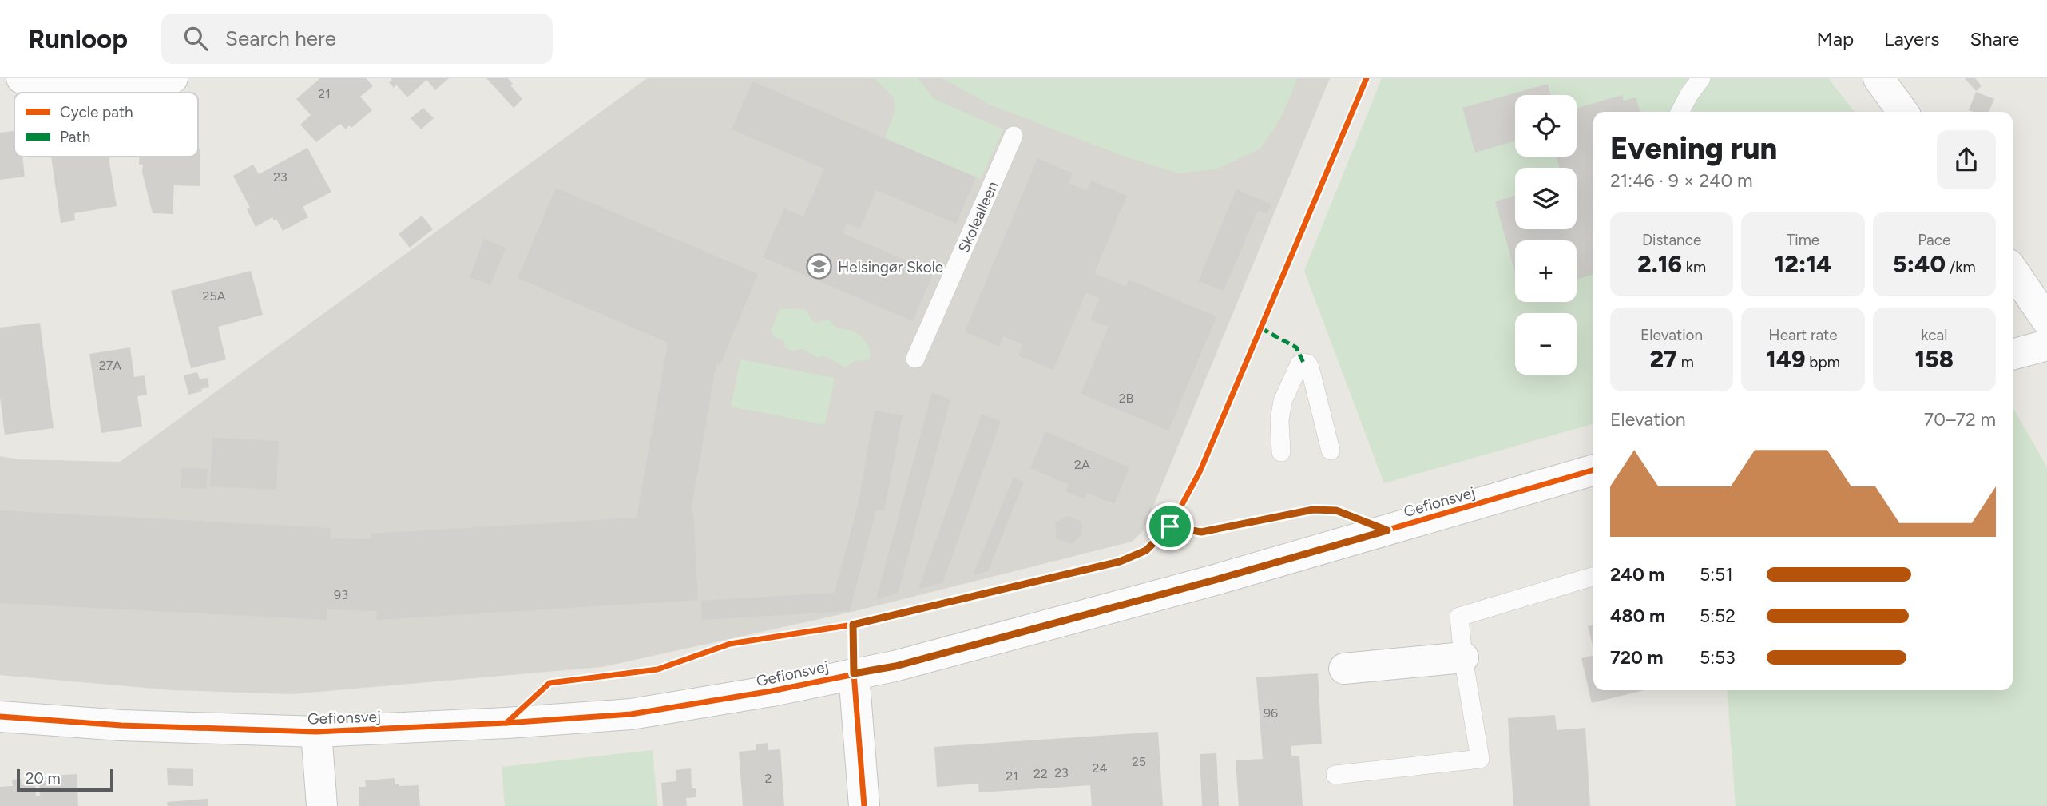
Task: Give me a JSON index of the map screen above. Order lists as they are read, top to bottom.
{
  "streets": {
    "main road": ["Gefionsvej"],
    "lane": ["Skolealleen"]
  },
  "places": {
    "school or university": ["Helsingør Skole"]
  },
  "house_numbers": [
    "21",
    "23",
    "25A",
    "27A",
    "2B",
    "2A",
    "93",
    "96",
    "25",
    "24",
    "23",
    "22",
    "21",
    "2"
  ],
  "legend": ["Cycle path", "Path"],
  "scale_bar": "20 m",
  "page": {
    "header": "Runloop",
    "search": "Search here",
    "nav": ["Map", "Layers", "Share"],
    "map_buttons": ["+", "−"],
    "heading": ["Evening run", "21:46 · 9 × 240 m"],
    "stats": [
      ["Distance", "2.16 km"],
      ["Time", "12:14"],
      ["Pace", "5:40 /km"],
      ["Elevation", "27 m"],
      ["Heart rate", "149 bpm"],
      ["kcal", "158"]
    ],
    "chart": ["Elevation", "70–72 m"],
    "list": [
      {
        "name": "240 m",
        "note": "5:51"
      },
      {
        "name": "480 m",
        "note": "5:52"
      },
      {
        "name": "720 m",
        "note": "5:53"
      }
    ],
    "scale": "20 m"
  }
}
